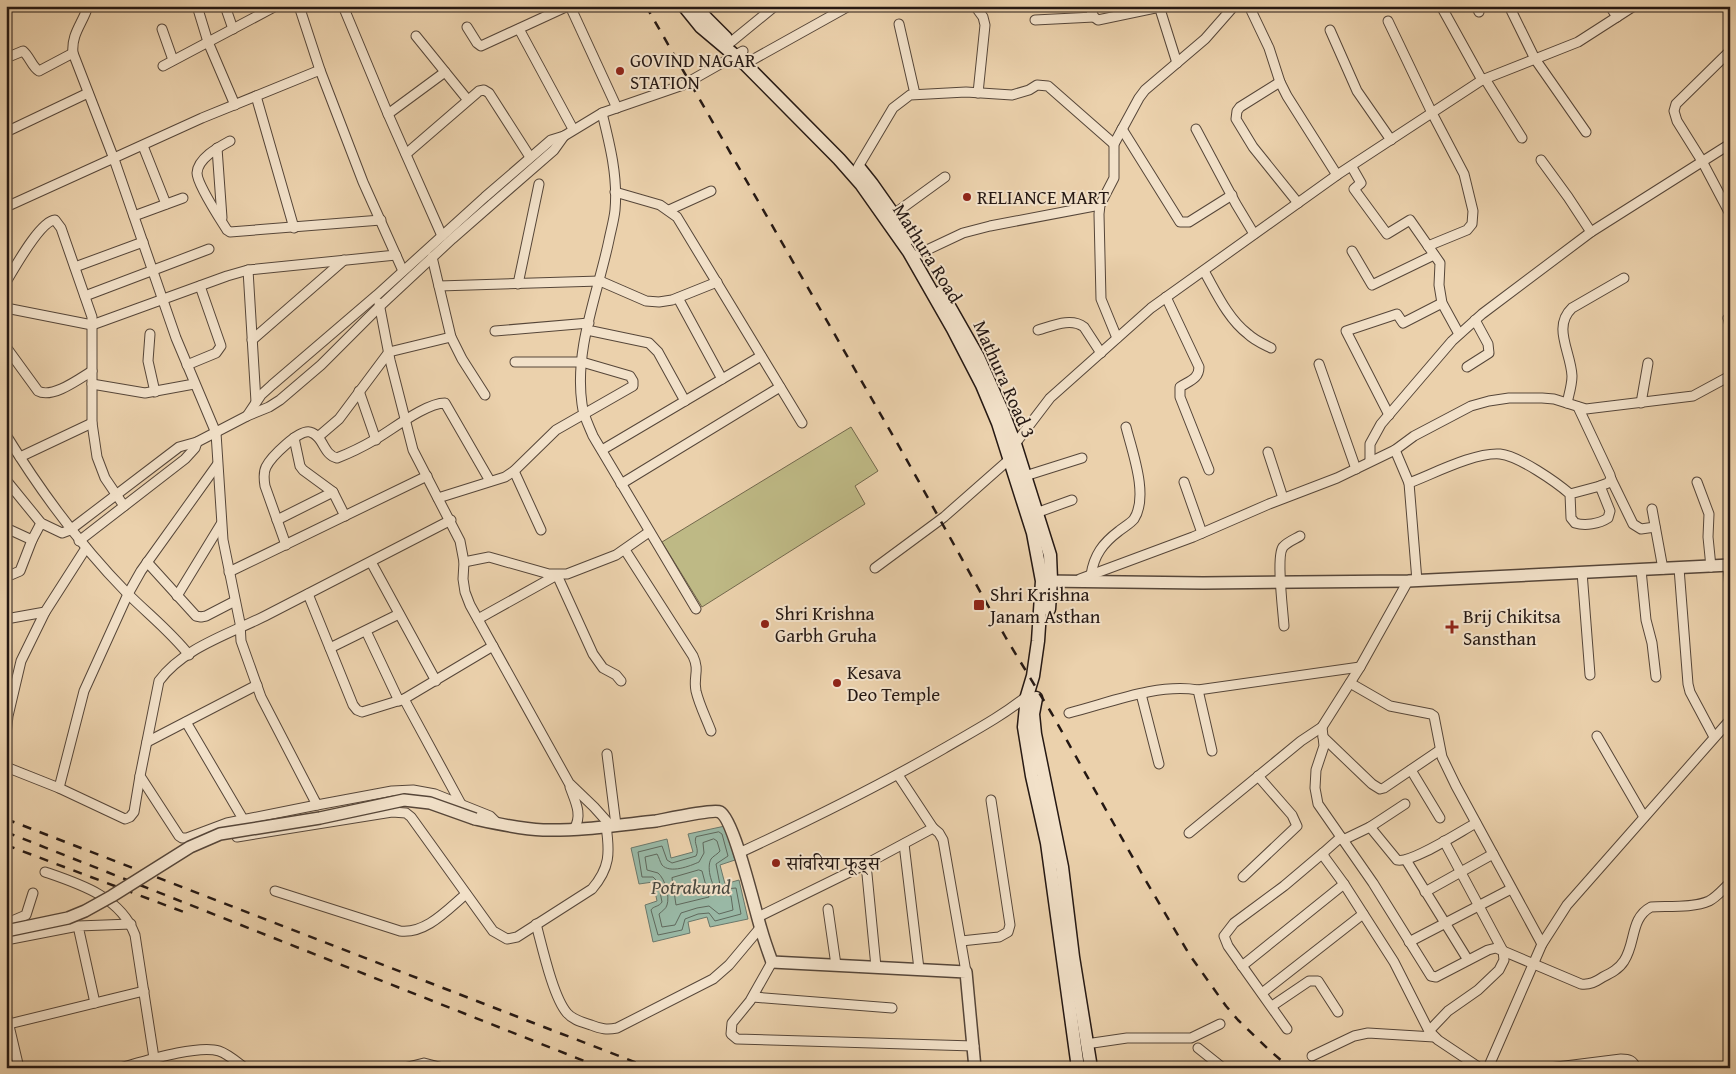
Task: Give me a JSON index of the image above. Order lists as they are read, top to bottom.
{
  "streets": {
    "main road": ["Mathura Road", "Mathura Road 3"]
  },
  "crossings": [
    ["Mathura Road", "Mathura Road 3"]
  ],
  "water": ["Potrakund"],
  "places": {
    "other": [
      "GOVIND NAGAR STATION",
      "RELIANCE MART",
      "Shri Krishna Garbh Gruha",
      "Kesava Deo Temple",
      "सांवरिया फूड्स"
    ],
    "transit": ["Shri Krishna Janam Asthan"],
    "health": ["Brij Chikitsa Sansthan"]
  }
}
